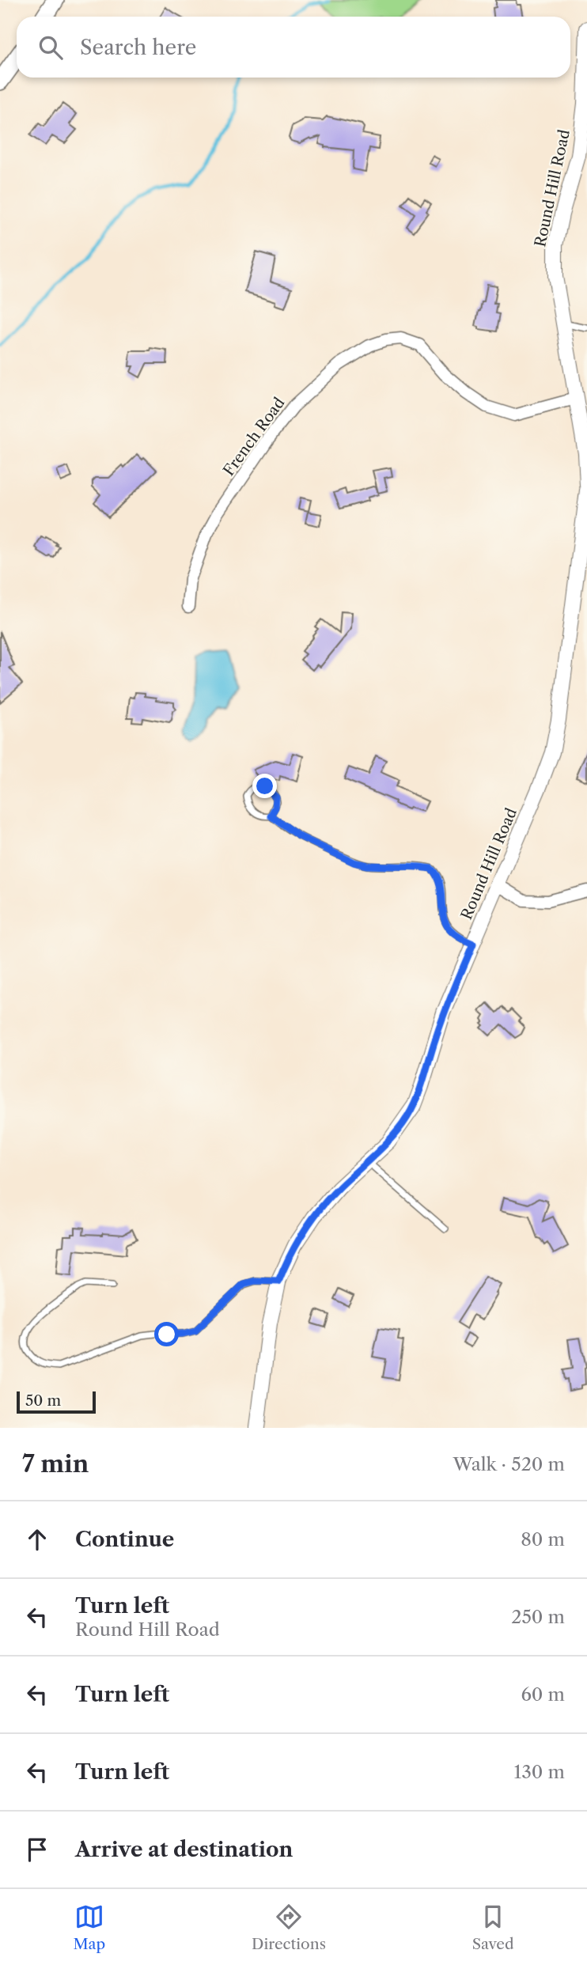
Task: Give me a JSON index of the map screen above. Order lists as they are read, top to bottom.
{
  "streets": {
    "street": ["Round Hill Road", "French Road"]
  },
  "crossings": [
    ["Round Hill Road", "French Road"]
  ],
  "scale_bar": "50 m",
  "page": {
    "search": "Search here",
    "scale": "50 m",
    "heading": ["7 min", "Walk · 520 m"],
    "list": [
      ["Continue", "80 m"],
      ["Turn left", "Round Hill Road", "250 m"],
      ["Turn left", "60 m"],
      ["Turn left", "130 m"],
      "Arrive at destination"
    ],
    "nav": ["Map", "Directions", "Saved"]
  }
}
